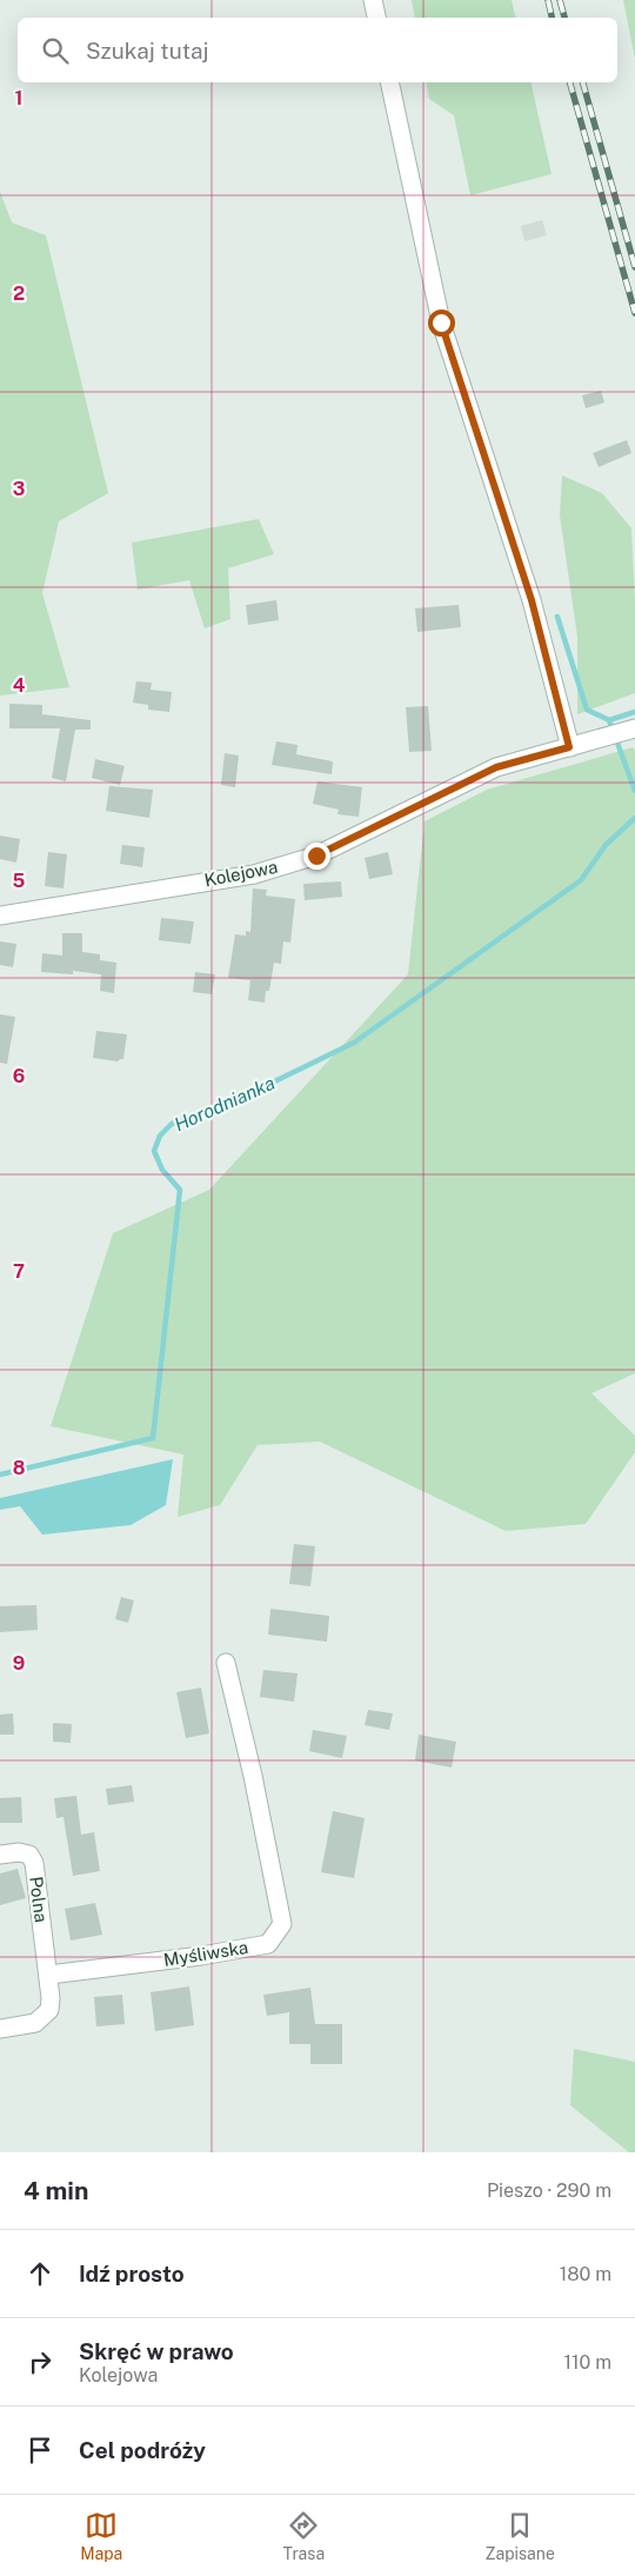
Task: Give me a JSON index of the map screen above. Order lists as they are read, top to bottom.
{
  "streets": {
    "street": ["Kolejowa", "Polna", "Myśliwska"]
  },
  "crossings": [
    ["Polna", "Myśliwska"]
  ],
  "water": ["Horodnianka"],
  "page": {
    "search": "Szukaj tutaj",
    "heading": ["4 min", "Pieszo · 290 m"],
    "list": [
      ["Idź prosto", "180 m"],
      ["Skręć w prawo", "Kolejowa", "110 m"],
      "Cel podróży"
    ],
    "nav": ["Mapa", "Trasa", "Zapisane"]
  },
  "grid": {
    "rows": [
      "1",
      "2",
      "3",
      "4",
      "5",
      "6",
      "7",
      "8",
      "9"
    ]
  }
}
